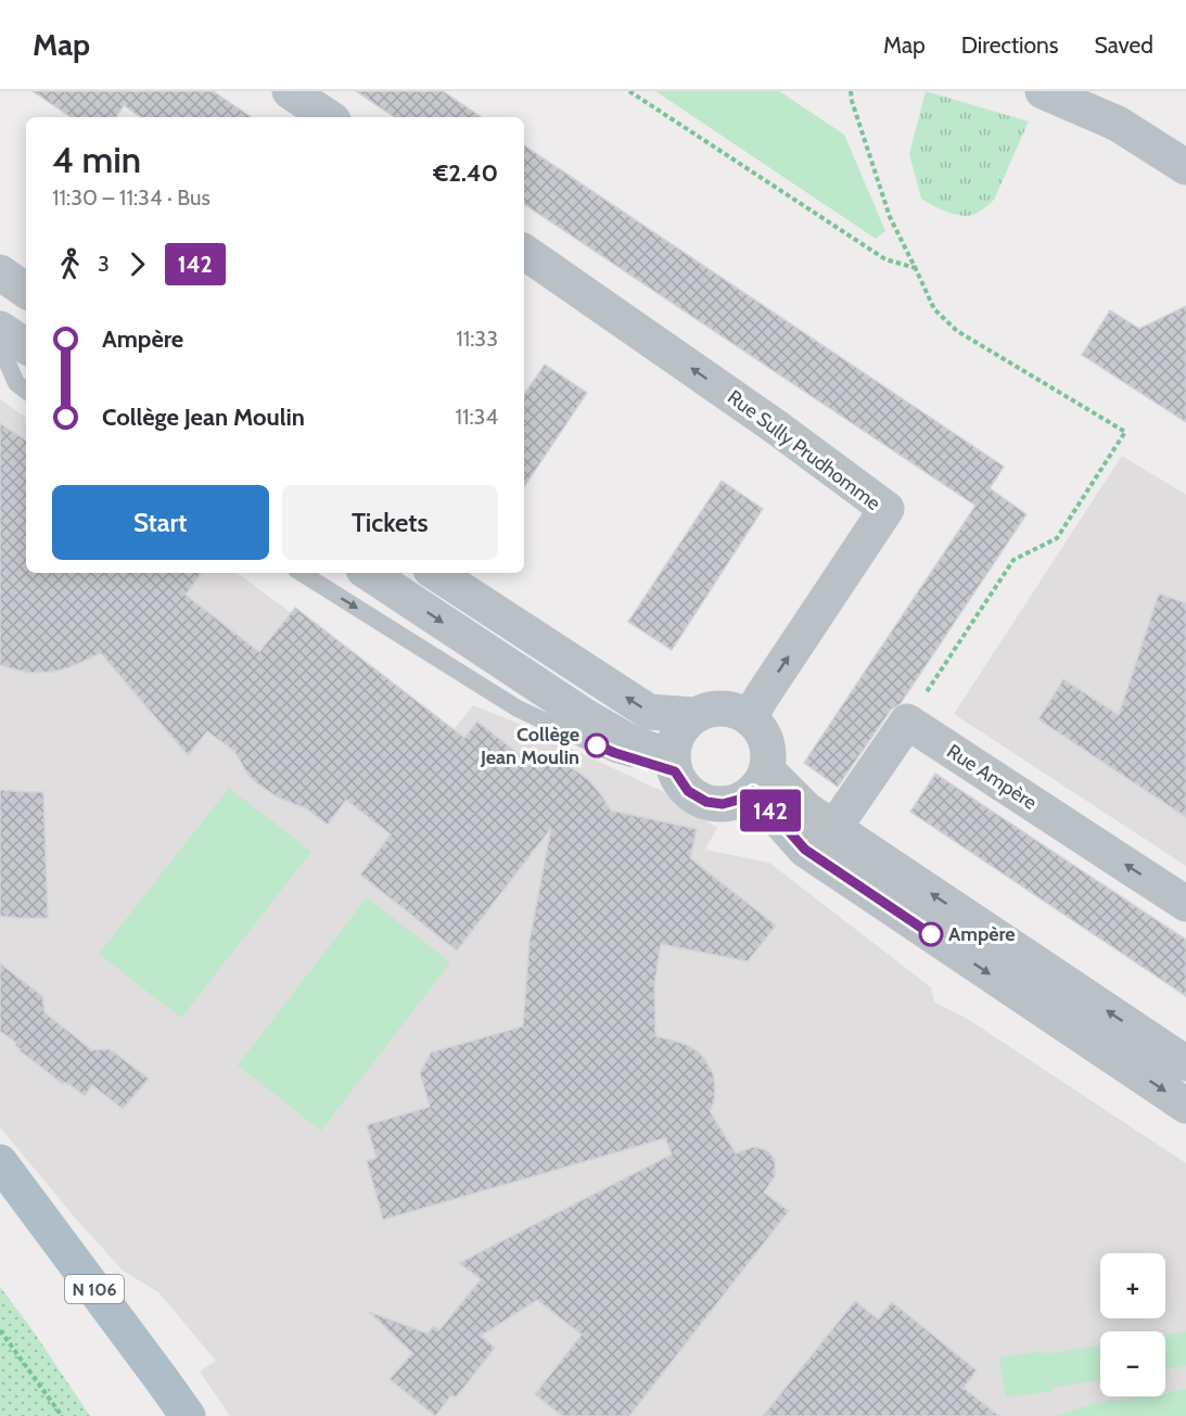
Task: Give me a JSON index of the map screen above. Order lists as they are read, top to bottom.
{
  "streets": {
    "main road": ["N 106"],
    "street": ["Rue Sully Prudhomme", "Rue Ampère"]
  },
  "places": ["Collège Jean Moulin", "Ampère"],
  "lines": ["bus line 142"],
  "page": {
    "header": "Map",
    "nav": ["Map", "Directions", "Saved"],
    "on_map": "142",
    "heading": ["4 min", "11:30 – 11:34 · Bus", "€2.40"],
    "legs": ["3", "142"],
    "list": [
      {
        "name": "Ampère",
        "value": "11:33"
      },
      {
        "name": "Collège Jean Moulin",
        "value": "11:34"
      }
    ],
    "buttons": ["Start", "Tickets"],
    "map_buttons": ["+", "−"]
  }
}
